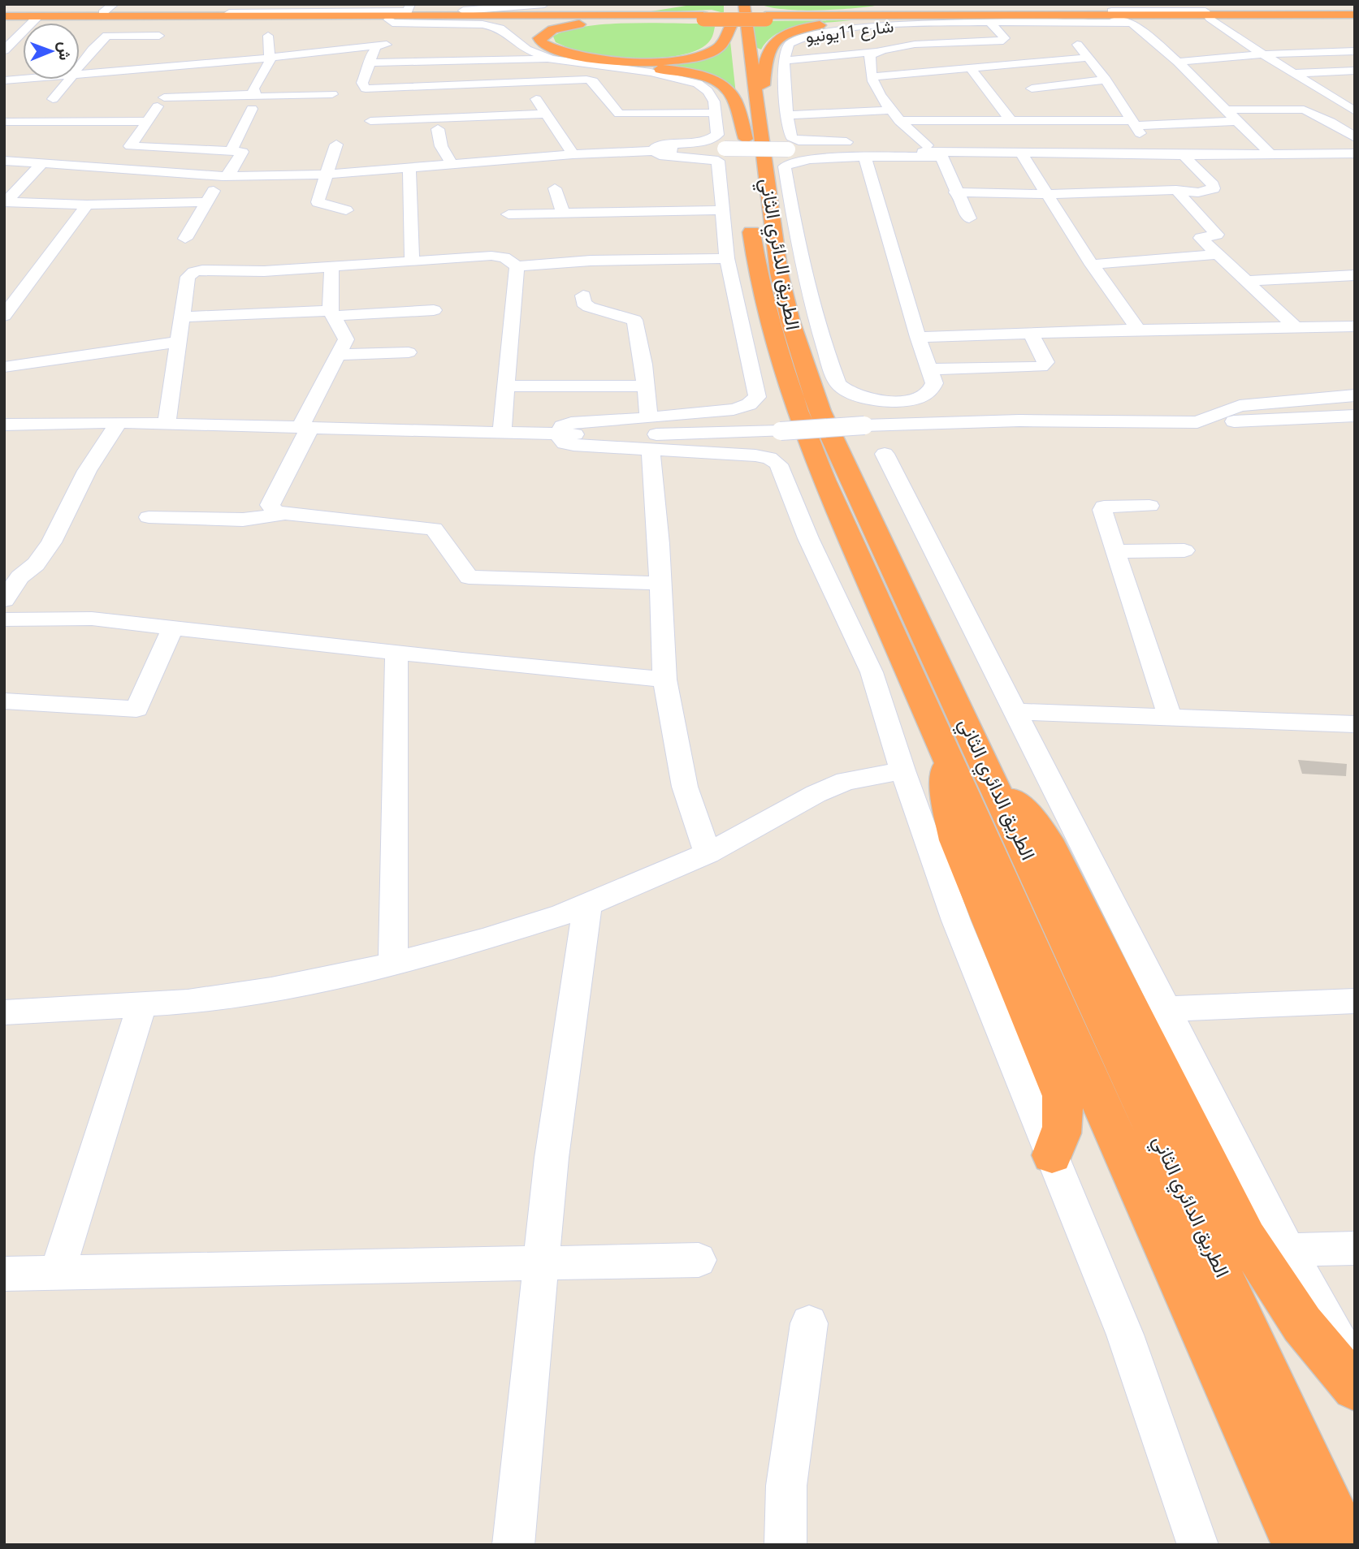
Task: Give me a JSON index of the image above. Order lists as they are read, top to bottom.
{
  "streets": {
    "highway": ["الطريق الدائري الثاني"],
    "street": ["شارع 11يونيو"]
  },
  "crossings": [
    ["شارع 11يونيو", "الطريق الدائري الثاني"]
  ],
  "north": "right"
}
